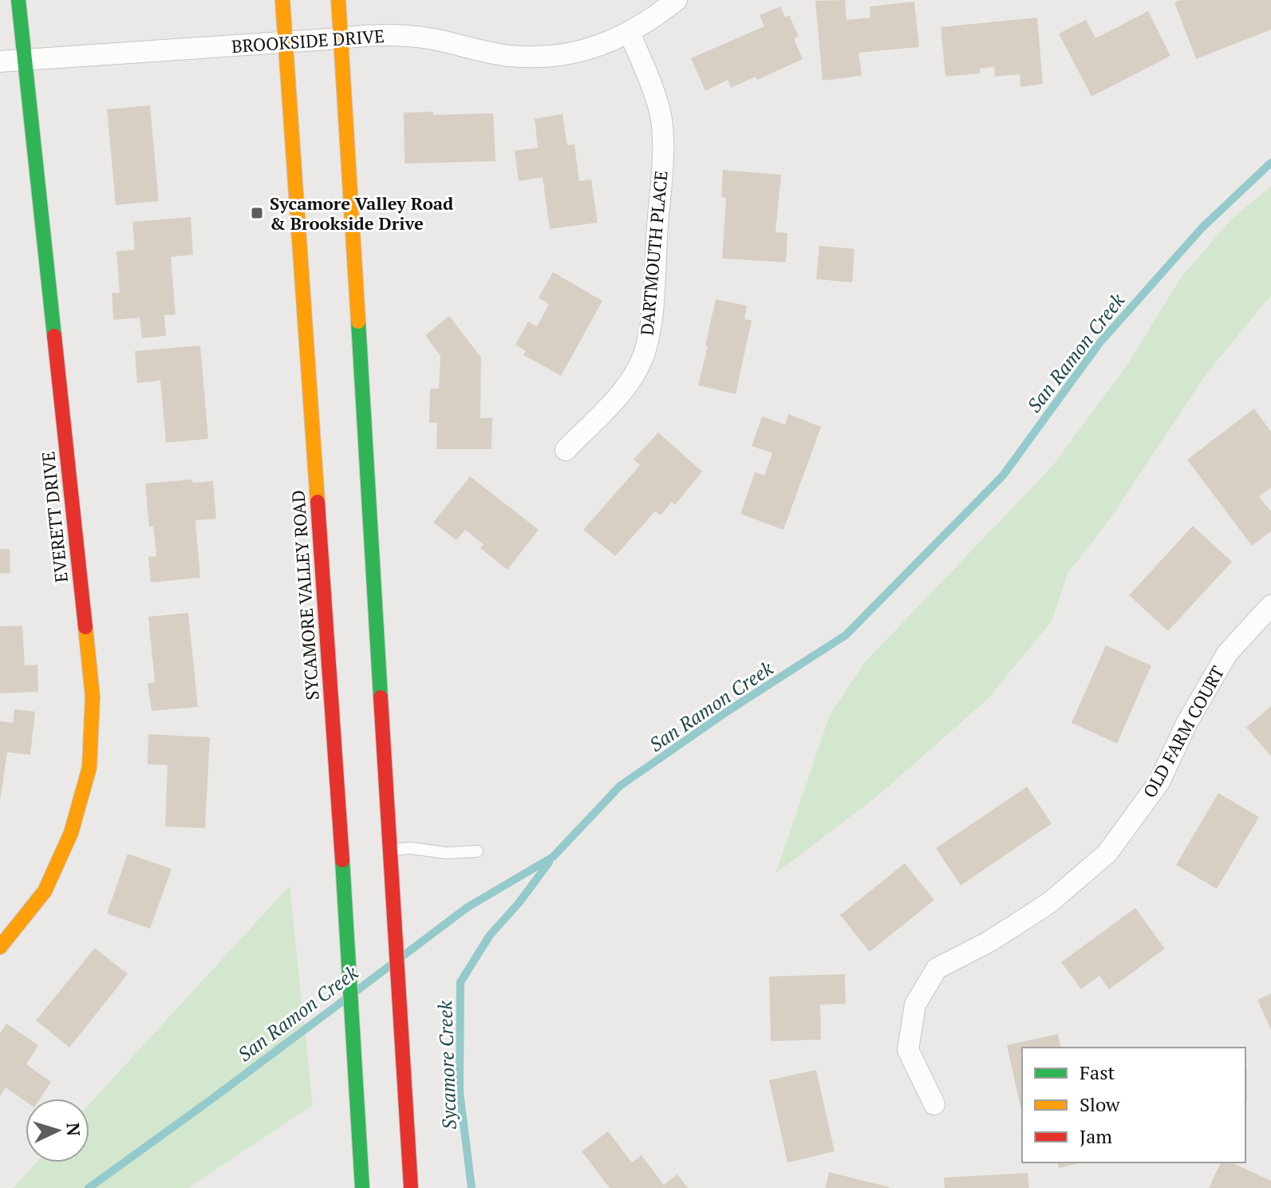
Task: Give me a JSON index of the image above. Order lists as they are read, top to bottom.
{
  "streets": {
    "main road": ["EVERETT DRIVE", "SYCAMORE VALLEY ROAD"],
    "street": ["BROOKSIDE DRIVE", "DARTMOUTH PLACE", "OLD FARM COURT"]
  },
  "crossings": [
    ["BROOKSIDE DRIVE", "DARTMOUTH PLACE"],
    ["BROOKSIDE DRIVE", "EVERETT DRIVE"],
    ["BROOKSIDE DRIVE", "SYCAMORE VALLEY ROAD"]
  ],
  "water": ["San Ramon Creek", "Sycamore Creek"],
  "places": {
    "transit": ["Sycamore Valley Road & Brookside Drive"]
  },
  "legend": ["Fast", "Slow", "Jam"],
  "north": "right"
}
